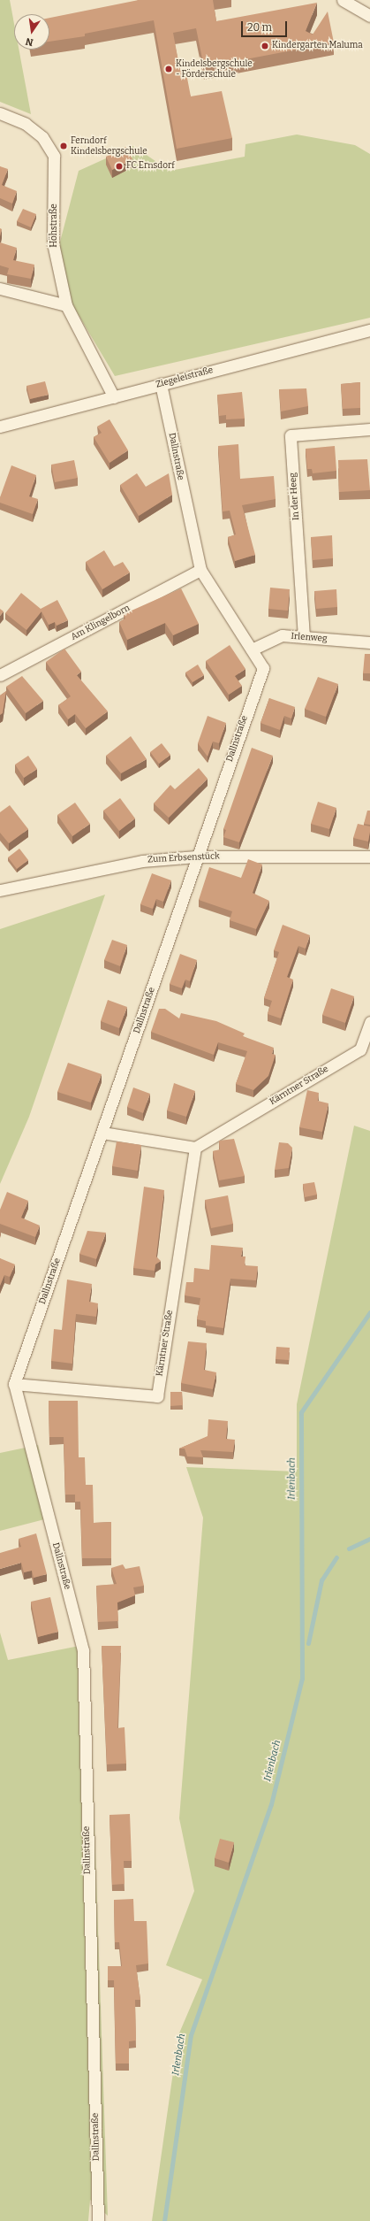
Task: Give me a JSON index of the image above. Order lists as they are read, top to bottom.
{
  "streets": {
    "street": [
      "Höhstraße",
      "Ziegeleistraße",
      "Dallnstraße",
      "In der Heeg",
      "Am Klingelborn",
      "Irlenweg",
      "Zum Erbsenstück",
      "Kärntner Straße"
    ]
  },
  "crossings": [
    ["Höhstraße", "Ziegeleistraße"],
    ["Ziegeleistraße", "Dallnstraße"],
    ["Dallnstraße", "Am Klingelborn"],
    ["Dallnstraße", "Irlenweg"],
    ["Dallnstraße", "Zum Erbsenstück"],
    ["Dallnstraße", "Kärntner Straße"],
    ["In der Heeg", "Irlenweg"]
  ],
  "water": ["Irlenbach"],
  "places": [
    "Kindergarten Maluma",
    "Kindelsbergschule - Förderschule",
    "Ferndorf Kindelsbergschule",
    "FC Ernsdorf"
  ],
  "scale_bar": "20 m",
  "north": "bottom"
}
